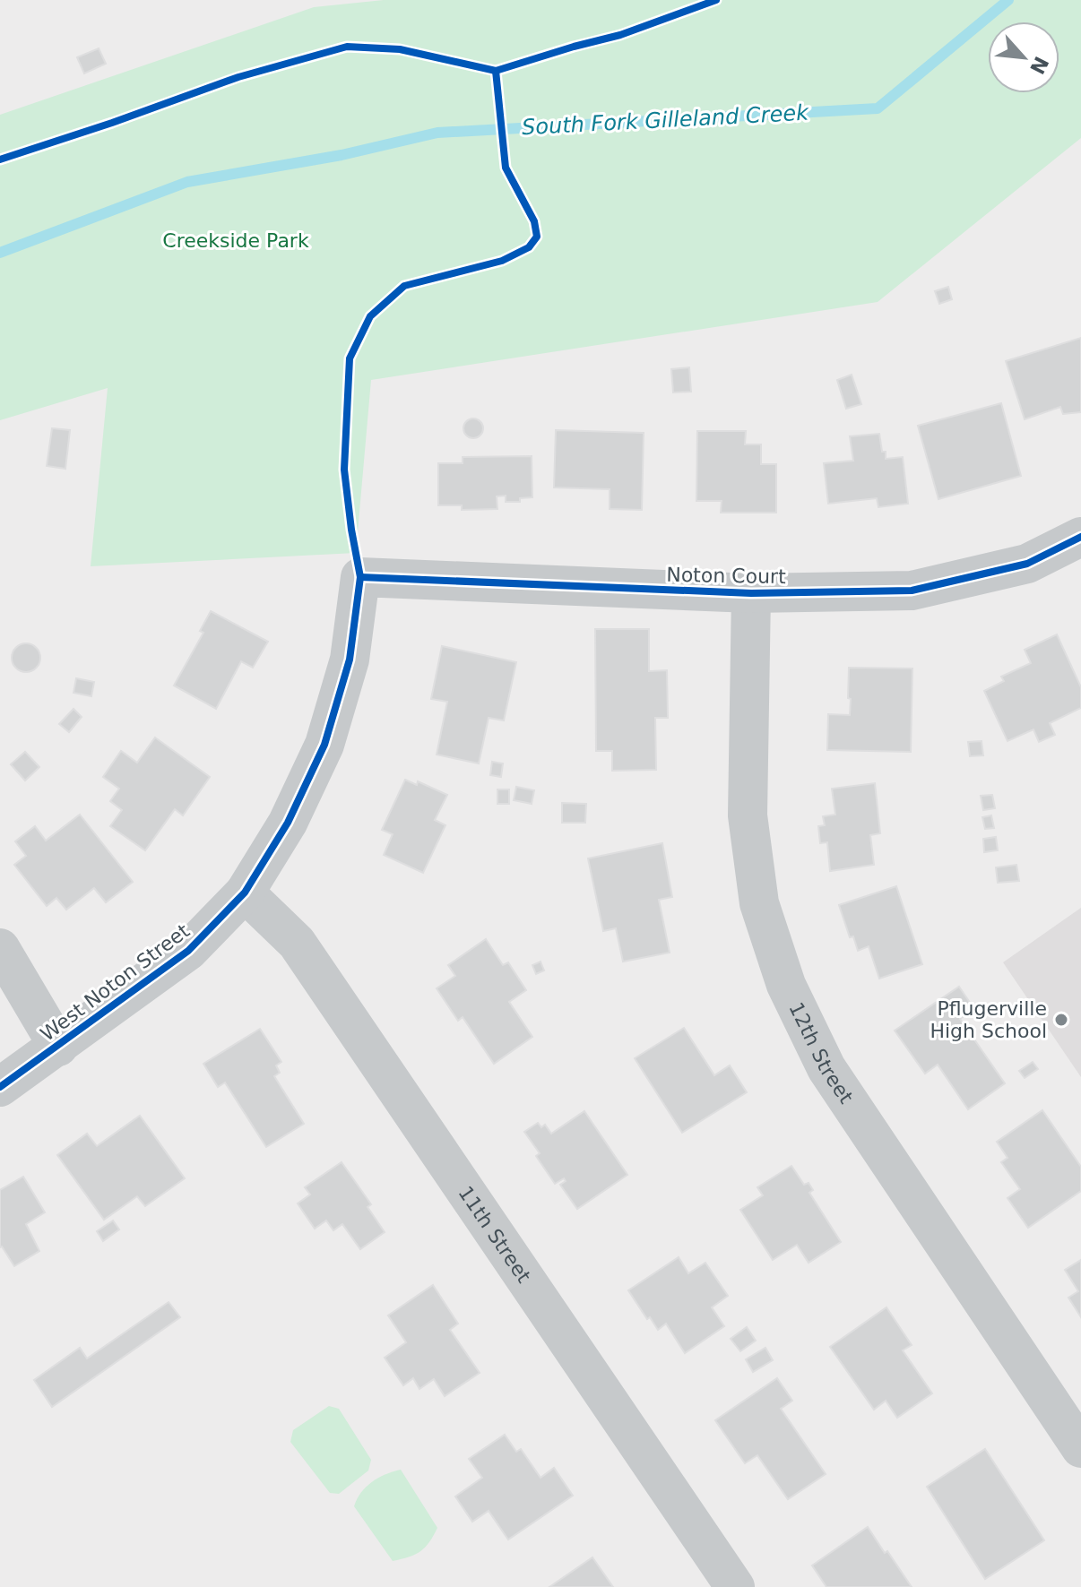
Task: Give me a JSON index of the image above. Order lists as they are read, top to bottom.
{
  "streets": {
    "street": [
      "Noton Court",
      "West Noton Street",
      "12th Street",
      "11th Street"
    ]
  },
  "crossings": [
    ["Noton Court", "West Noton Street"],
    ["Noton Court", "12th Street"],
    ["West Noton Street", "11th Street"]
  ],
  "water": ["South Fork Gilleland Creek"],
  "parks": ["Creekside Park"],
  "places": ["Pflugerville High School"],
  "north": "bottom right"
}
